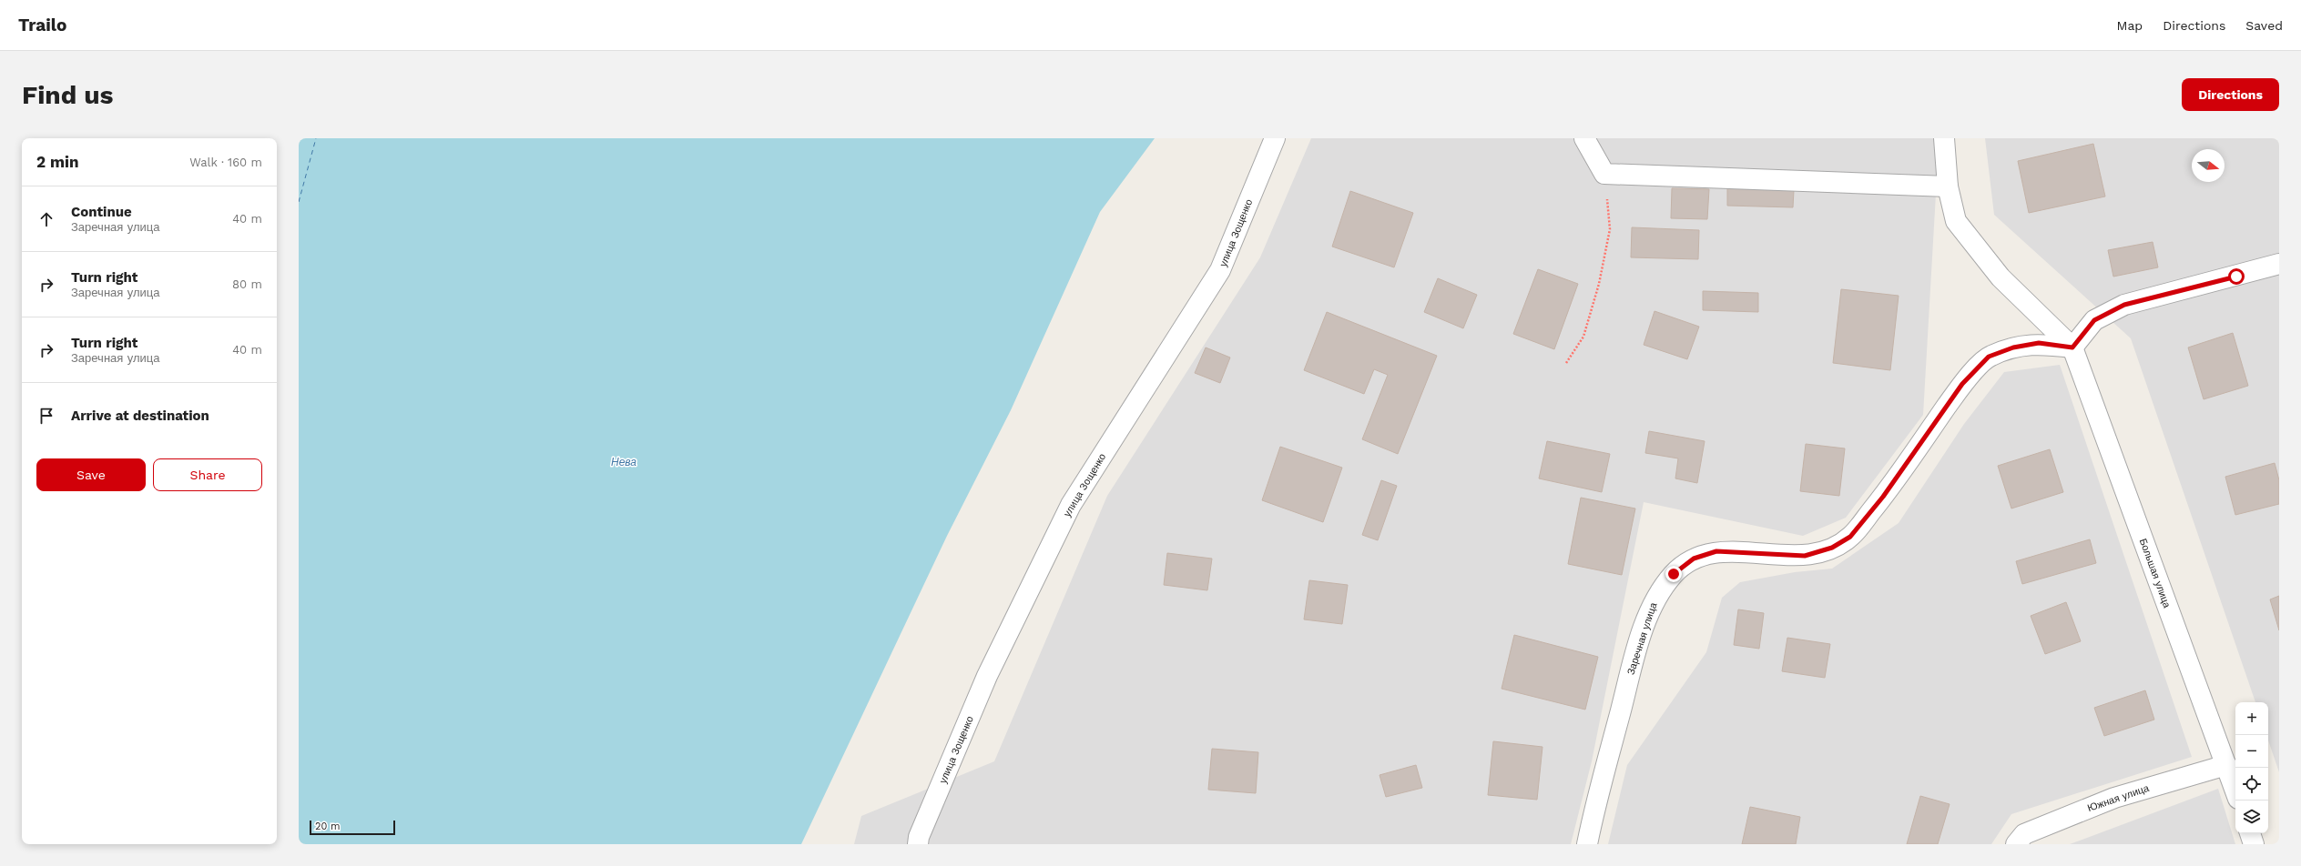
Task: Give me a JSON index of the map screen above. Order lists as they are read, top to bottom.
{
  "streets": {
    "street": [
      "улица Зощенко",
      "Большая улица",
      "Заречная улица",
      "Южная улица"
    ]
  },
  "crossings": [
    ["Большая улица", "Заречная улица"],
    ["Большая улица", "Южная улица"]
  ],
  "water": ["Нева"],
  "scale_bar": "20 m",
  "north": "right",
  "page": {
    "header": "Trailo",
    "nav": ["Map", "Directions", "Saved"],
    "buttons": [
      "Directions",
      ["Save", "Share"]
    ],
    "title": "Find us",
    "heading": ["2 min", "Walk · 160 m"],
    "list": [
      ["Continue", "Заречная улица", "40 m"],
      ["Turn right", "Заречная улица", "80 m"],
      ["Turn right", "Заречная улица", "40 m"],
      "Arrive at destination"
    ],
    "map_buttons": ["+", "−"],
    "scale": "20 m"
  }
}
